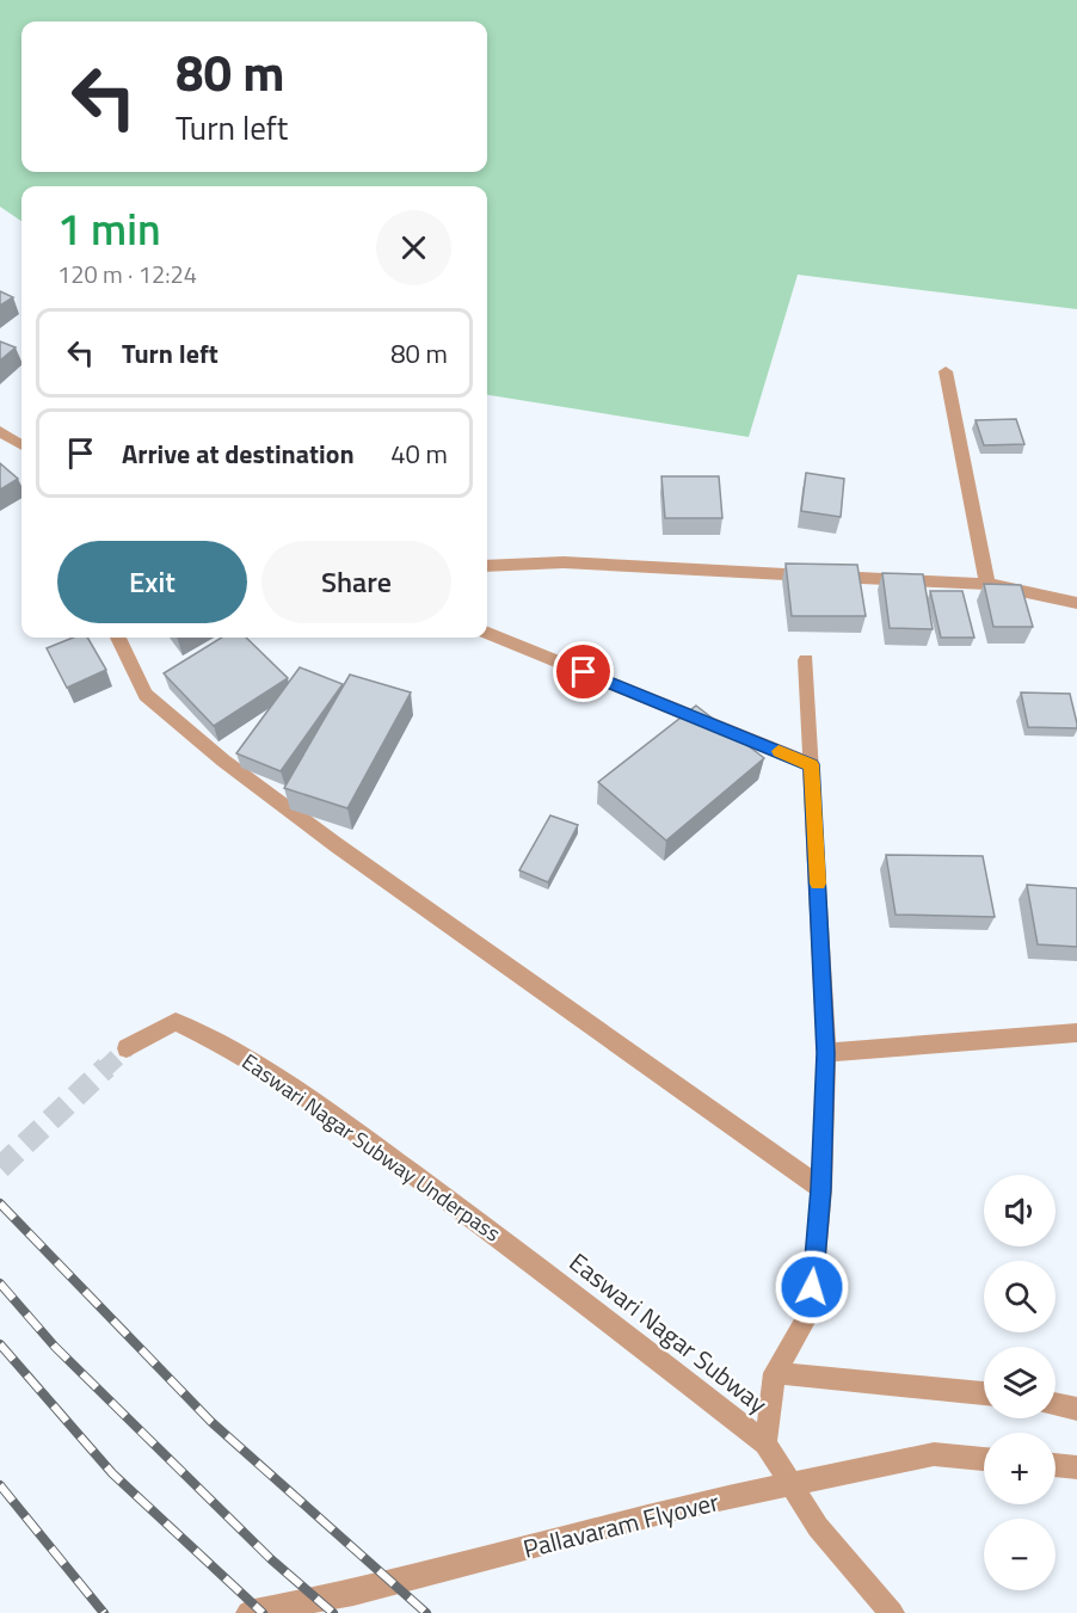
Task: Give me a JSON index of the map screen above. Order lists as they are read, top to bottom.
{
  "streets": {
    "street": ["Easwari Nagar Subway Underpass", "Easwari Nagar Subway", "Pallavaram Flyover"]
  },
  "crossings": [
    ["Easwari Nagar Subway Underpass", "Easwari Nagar Subway"]
  ],
  "page": {
    "turn": ["80 m", "Turn left"],
    "heading": ["1 min", "120 m · 12:24"],
    "list": [
      {
        "name": "Turn left",
        "value": "80 m"
      },
      {
        "name": "Arrive at destination",
        "value": "40 m"
      }
    ],
    "buttons": ["Exit", "Share"],
    "map_buttons": ["+", "−"]
  }
}
